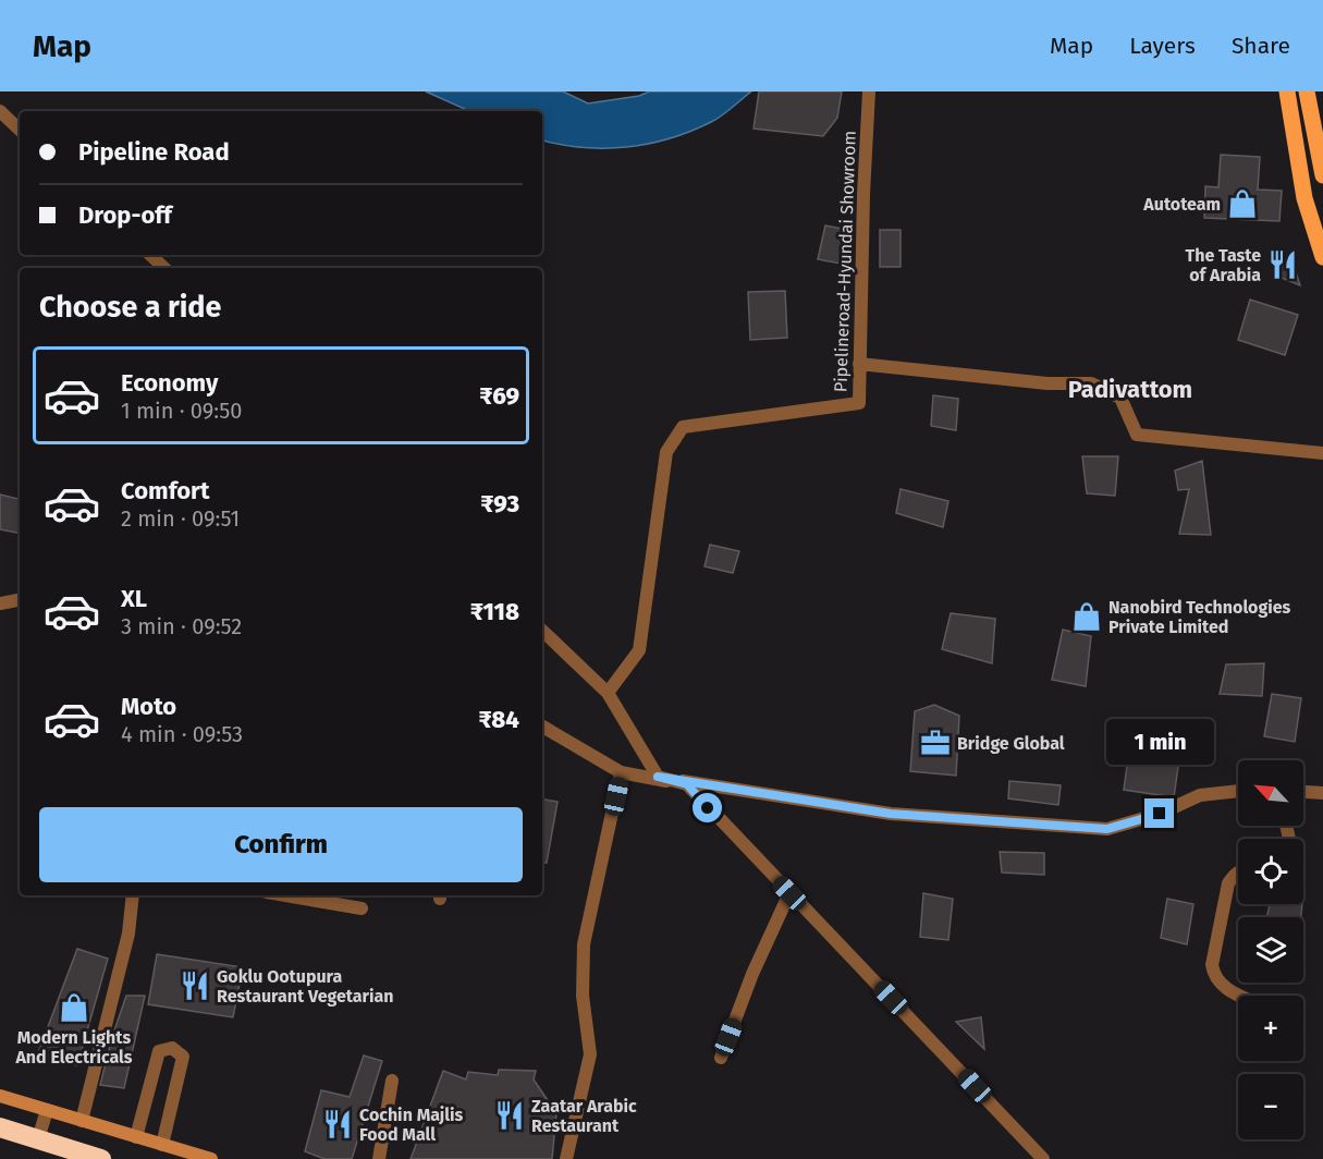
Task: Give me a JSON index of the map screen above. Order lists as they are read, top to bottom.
{
  "streets": {
    "street": ["Pipelineroad-Hyundai Showroom"]
  },
  "districts": ["Padivattom"],
  "places": {
    "shop": ["Autoteam", "Nanobird Technologies Private Limited", "Modern Lights And Electricals"],
    "restaurant": [
      "The Taste of Arabia",
      "Goklu Ootupura Restaurant Vegetarian",
      "Zaatar Arabic Restaurant",
      "Cochin Majlis Food Mall"
    ],
    "office": ["Bridge Global"]
  },
  "north": "top left",
  "page": {
    "header": "Map",
    "nav": ["Map", "Layers", "Share"],
    "banner": ["Pipeline Road", "Drop-off"],
    "heading": "Choose a ride",
    "list": [
      {
        "name": "Economy",
        "note": "1 min · 09:50",
        "value": "₹69"
      },
      {
        "name": "Comfort",
        "note": "2 min · 09:51",
        "value": "₹93"
      },
      {
        "name": "XL",
        "note": "3 min · 09:52",
        "value": "₹118"
      },
      {
        "name": "Moto",
        "note": "4 min · 09:53",
        "value": "₹84"
      }
    ],
    "bubble": "1 min",
    "map_buttons": ["+", "−"],
    "buttons": "Confirm"
  }
}
